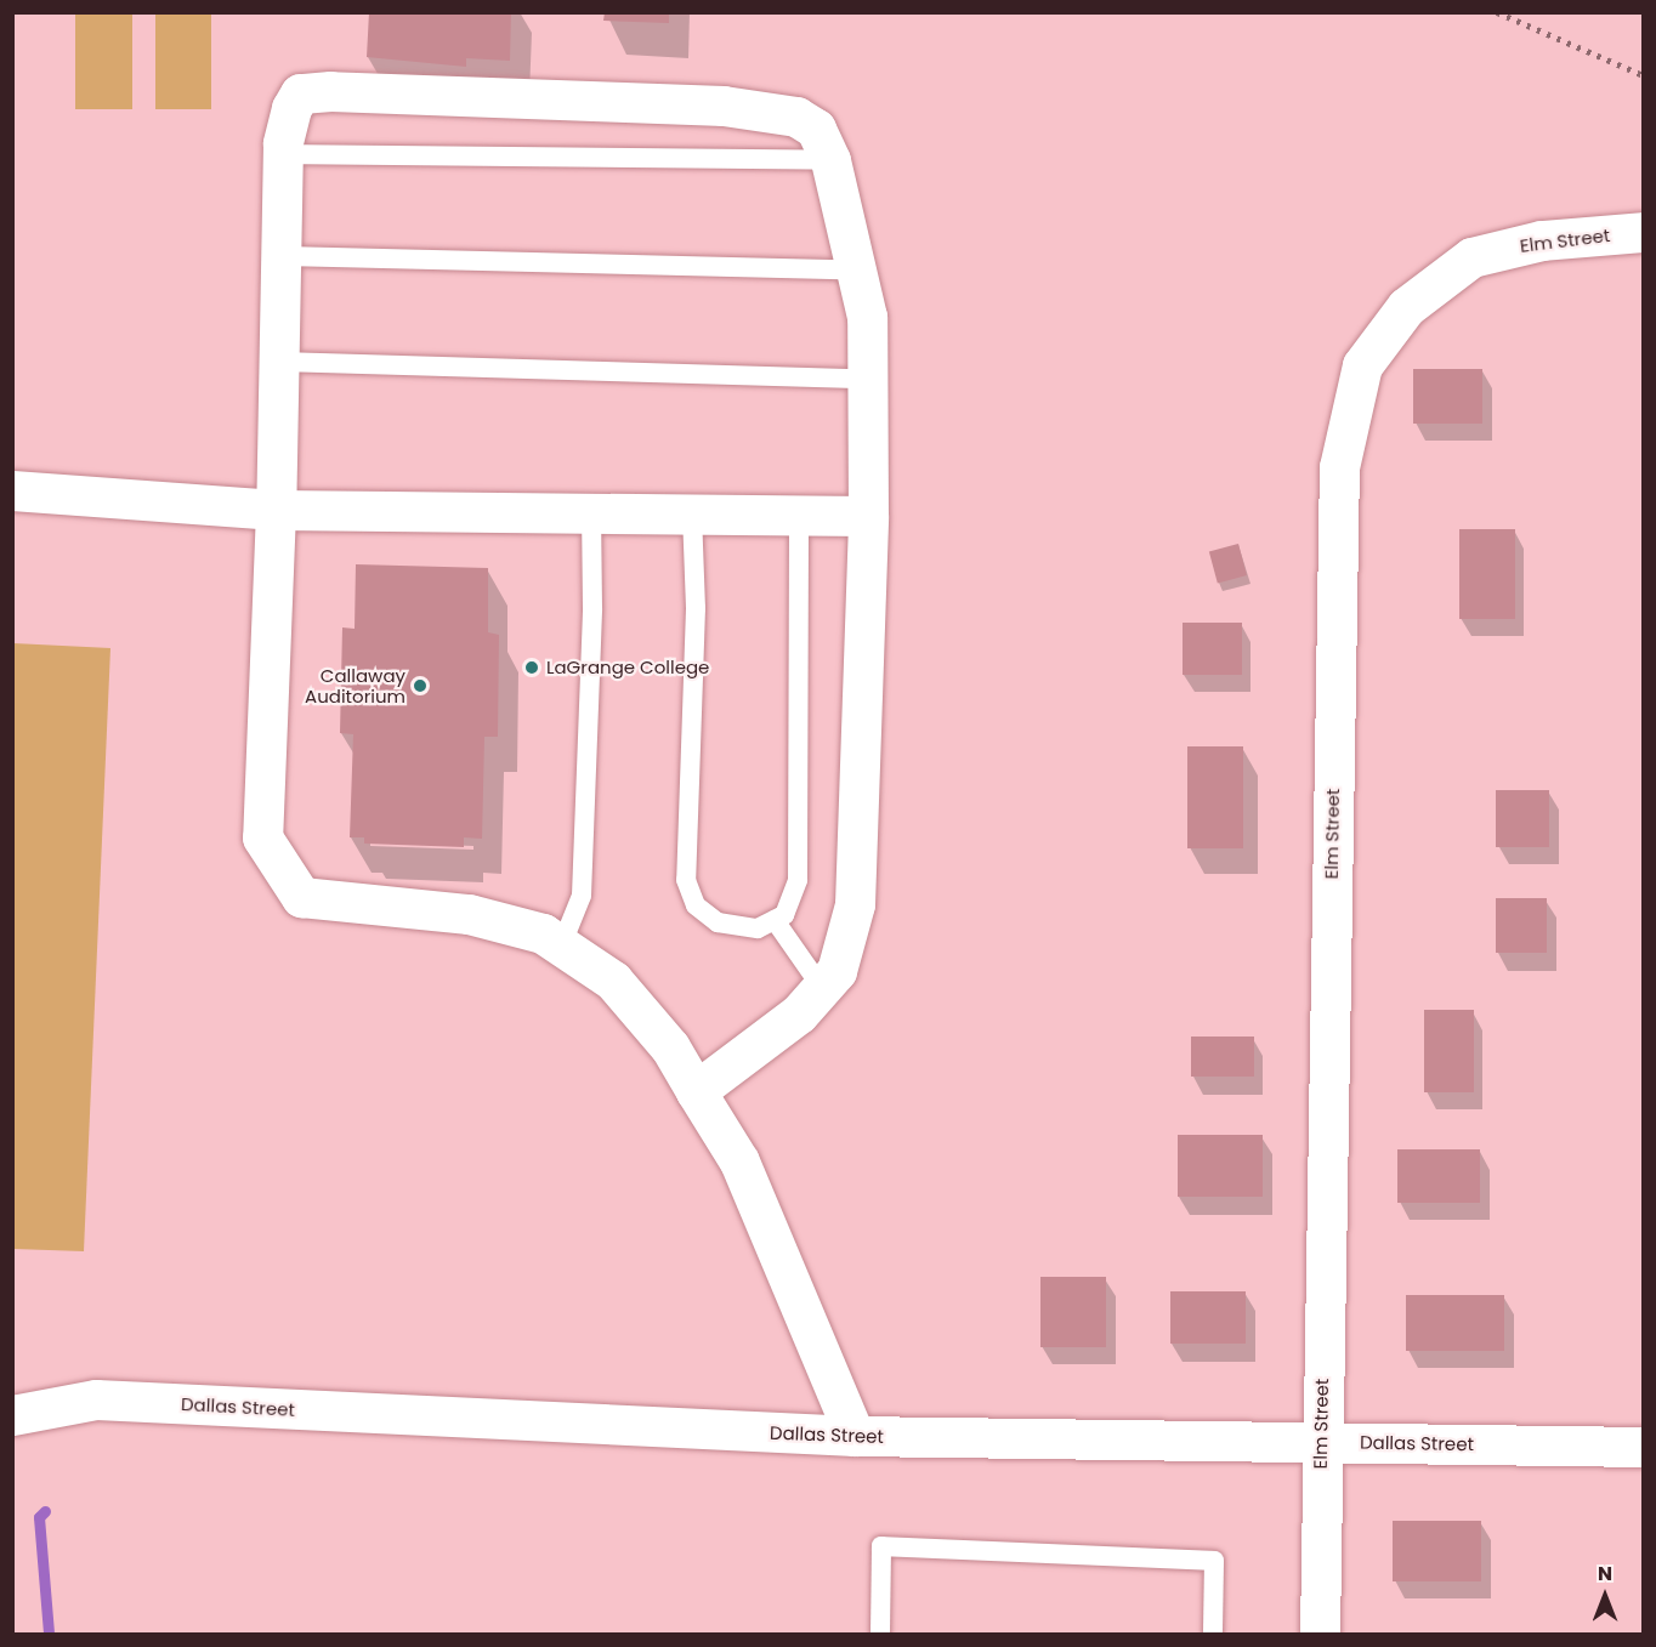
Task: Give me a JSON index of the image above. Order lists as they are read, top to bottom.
{
  "streets": {
    "street": ["Elm Street", "Dallas Street"]
  },
  "crossings": [
    ["Elm Street", "Dallas Street"]
  ],
  "places": ["LaGrange College", "Callaway Auditorium"],
  "north": "top"
}
